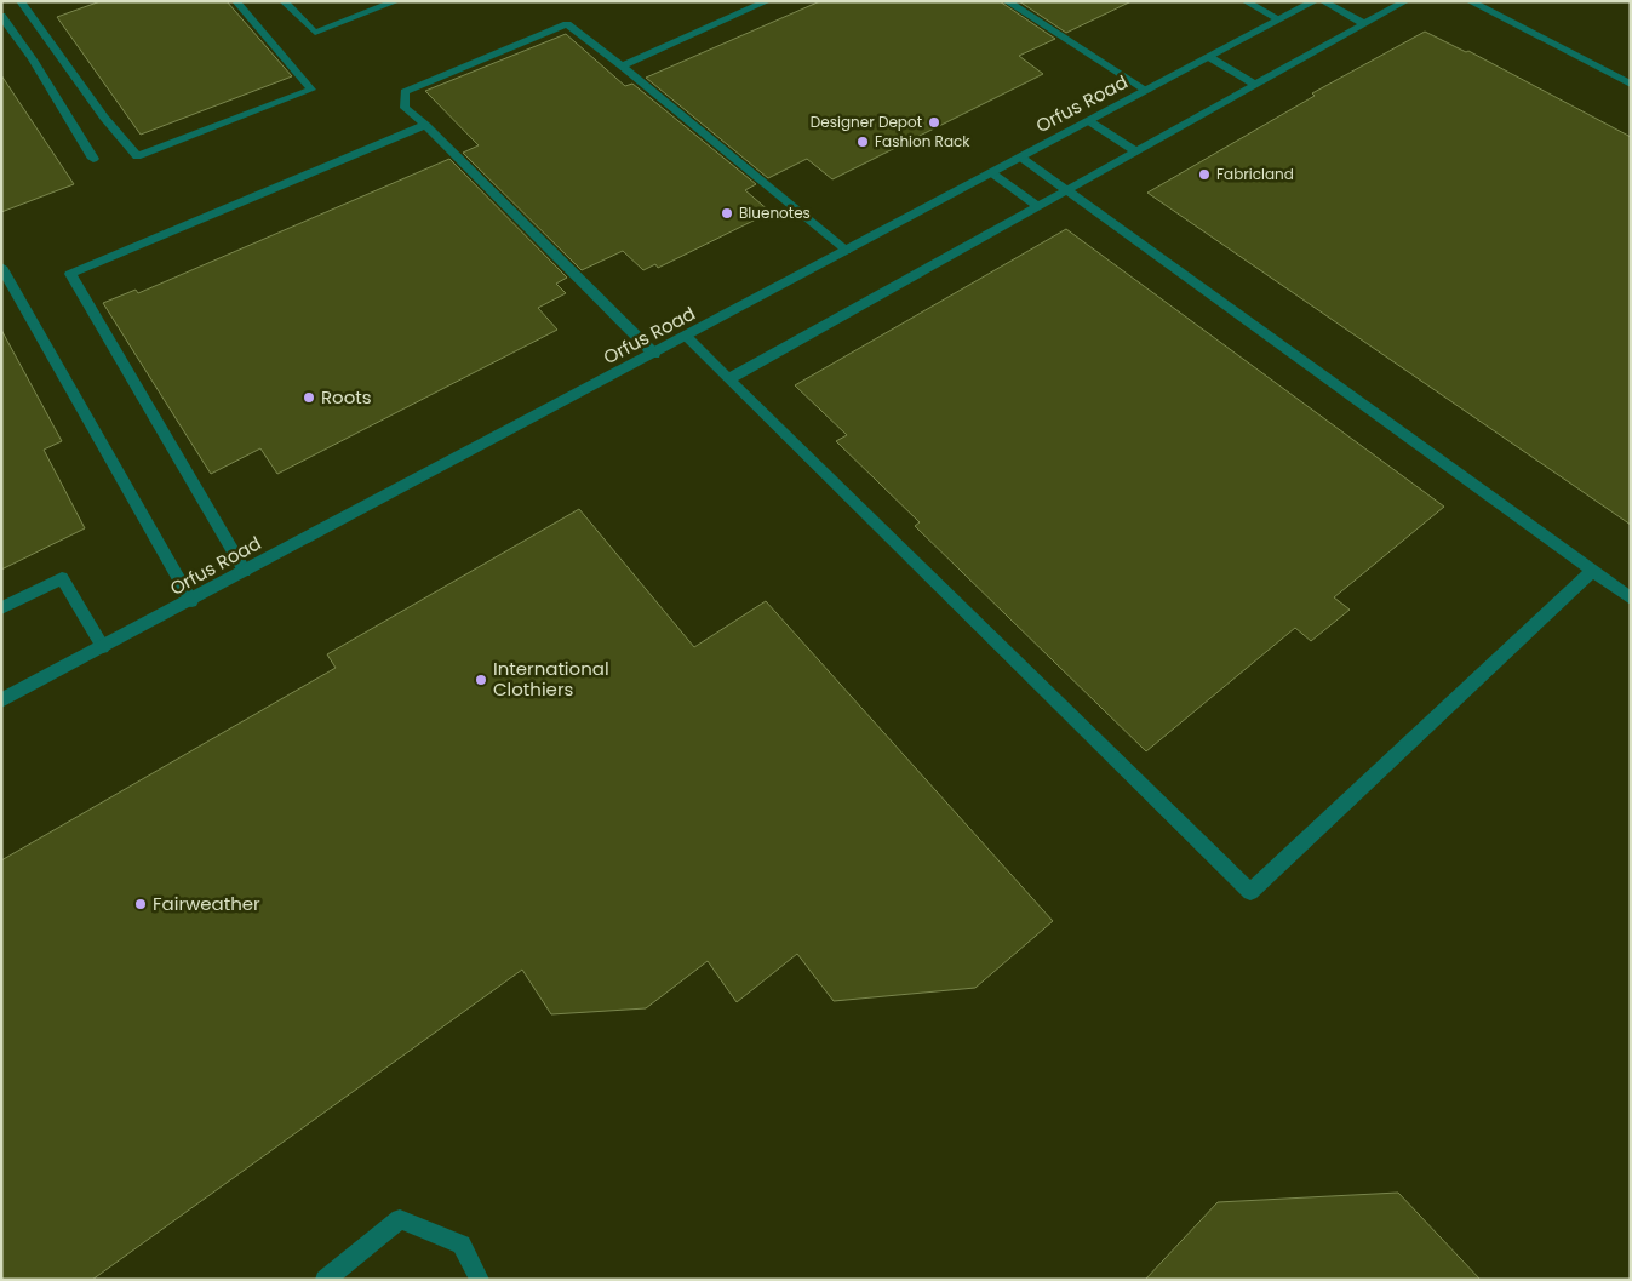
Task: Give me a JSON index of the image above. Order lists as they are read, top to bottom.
{
  "streets": {
    "street": ["Orfus Road"]
  },
  "places": [
    "Designer Depot",
    "Fashion Rack",
    "Fabricland",
    "Bluenotes",
    "Roots",
    "International Clothiers",
    "Fairweather"
  ]
}
